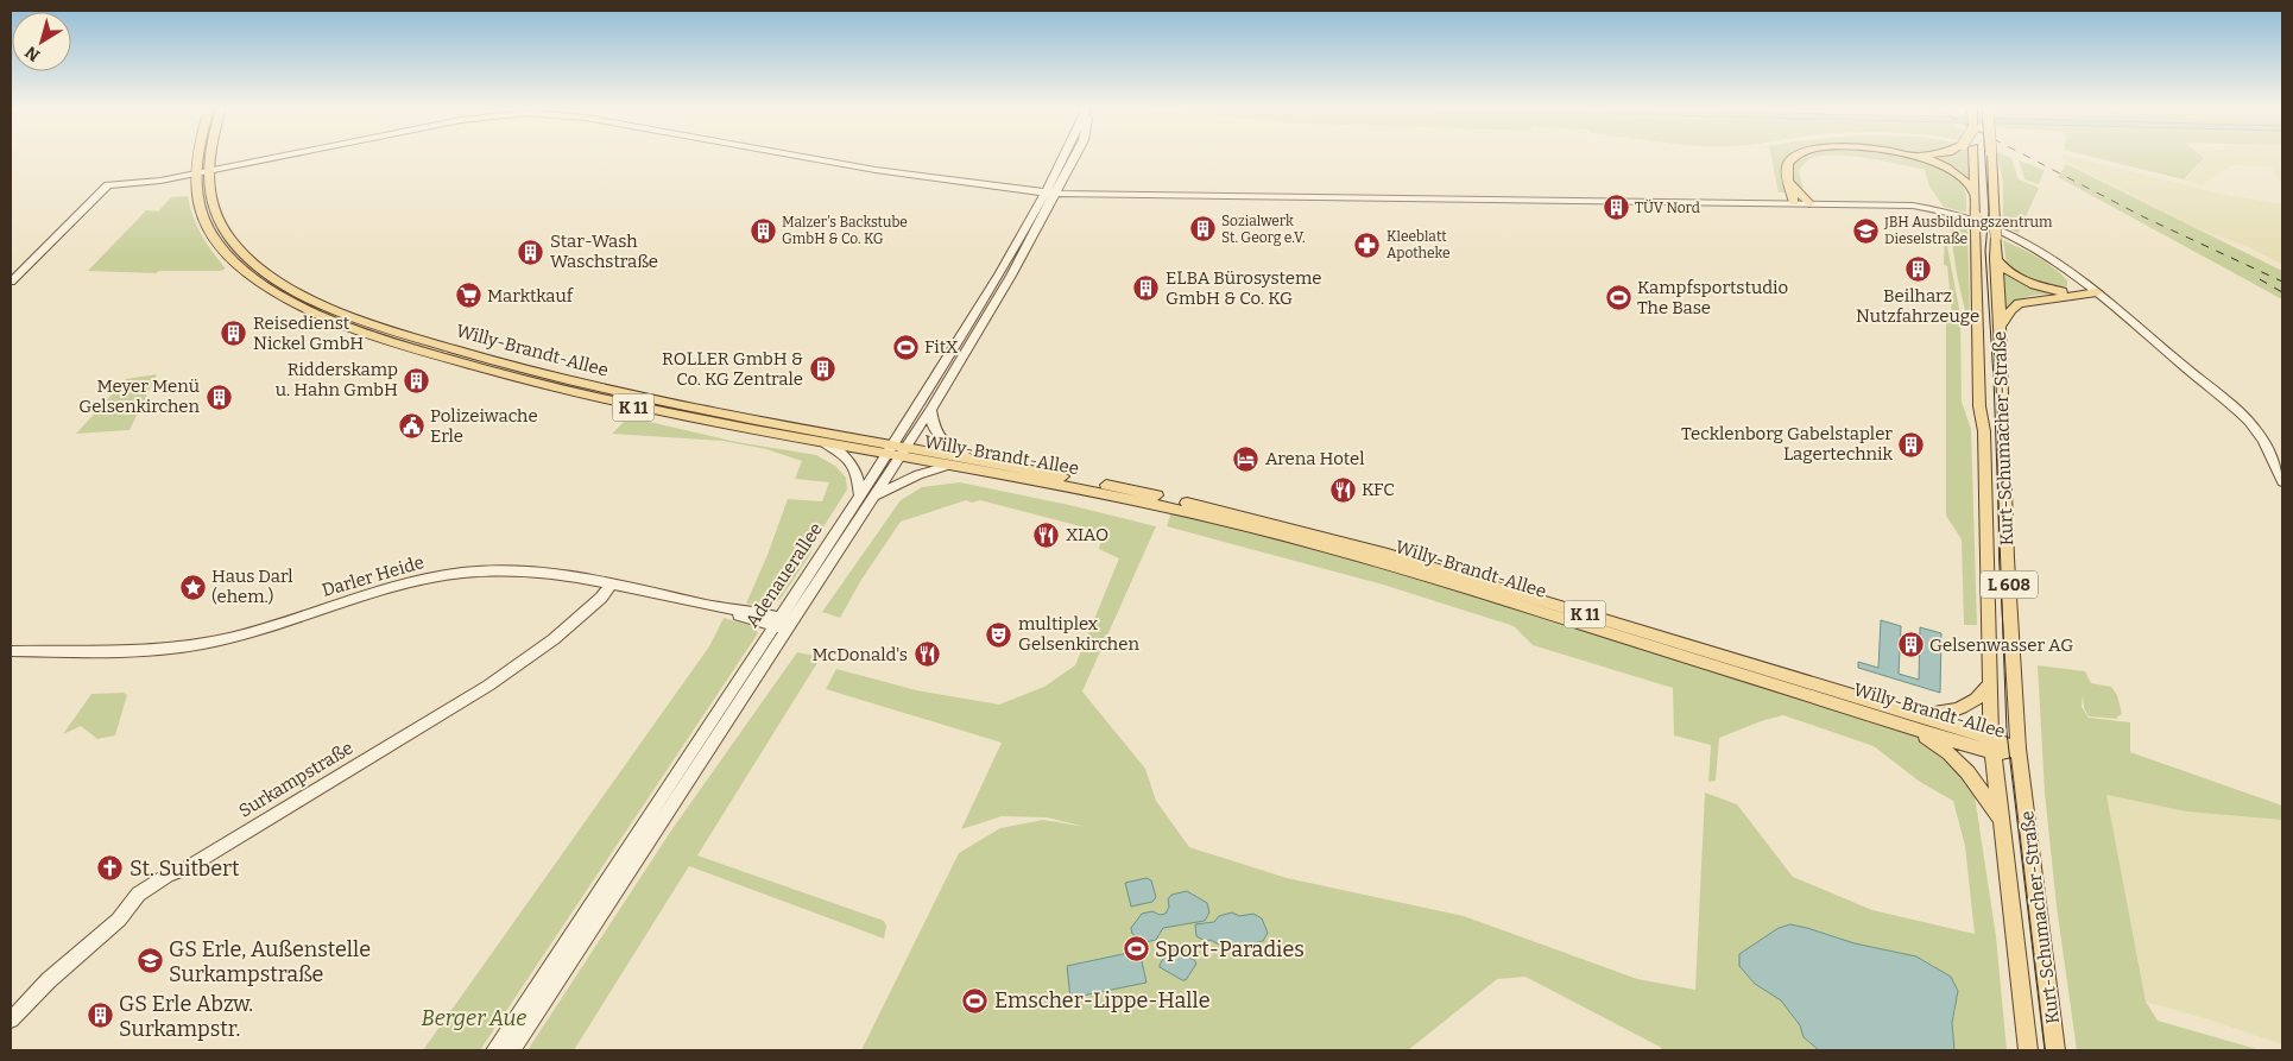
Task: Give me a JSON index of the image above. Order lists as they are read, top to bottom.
{
  "streets": {
    "main road": [
      "Willy-Brandt-Allee",
      "K 11",
      "Kurt-Schumacher-Straße",
      "L 608"
    ],
    "street": ["Adenauerallee", "Darler Heide", "Surkampstraße"]
  },
  "crossings": [
    ["Willy-Brandt-Allee", "Kurt-Schumacher-Straße"],
    ["Willy-Brandt-Allee", "Adenauerallee"],
    ["Adenauerallee", "Darler Heide"],
    ["Darler Heide", "Surkampstraße"]
  ],
  "parks": ["Berger Aue"],
  "places": {
    "building": [
      "TÜV Nord",
      "Sozialwerk St. Georg e.V.",
      "Malzer's Backstube GmbH & Co. KG",
      "Star-Wash Waschstraße",
      "Beilharz Nutzfahrzeuge",
      "ELBA Bürosysteme GmbH & Co. KG",
      "Reisedienst Nickel GmbH",
      "ROLLER GmbH & Co. KG Zentrale",
      "Ridderskamp u. Hahn GmbH",
      "Meyer Menü Gelsenkirchen",
      "Tecklenborg Gabelstapler Lagertechnik",
      "Gelsenwasser AG",
      "GS Erle Abzw. Surkampstr."
    ],
    "school or university": ["JBH Ausbildungszentrum Dieselstraße", "GS Erle, Außenstelle Surkampstraße"],
    "pharmacy": ["Kleeblatt Apotheke"],
    "supermarket": ["Marktkauf"],
    "sports": [
      "Kampfsportstudio The Base",
      "FitX",
      "Sport-Paradies",
      "Emscher-Lippe-Halle"
    ],
    "public building": ["Polizeiwache Erle"],
    "hotel": ["Arena Hotel"],
    "restaurant": ["KFC", "XIAO", "McDonald's"],
    "place": ["Haus Darl (ehem.)"],
    "theatre": ["multiplex Gelsenkirchen"],
    "church": ["St. Suitbert"]
  },
  "north": "bottom left"
}
